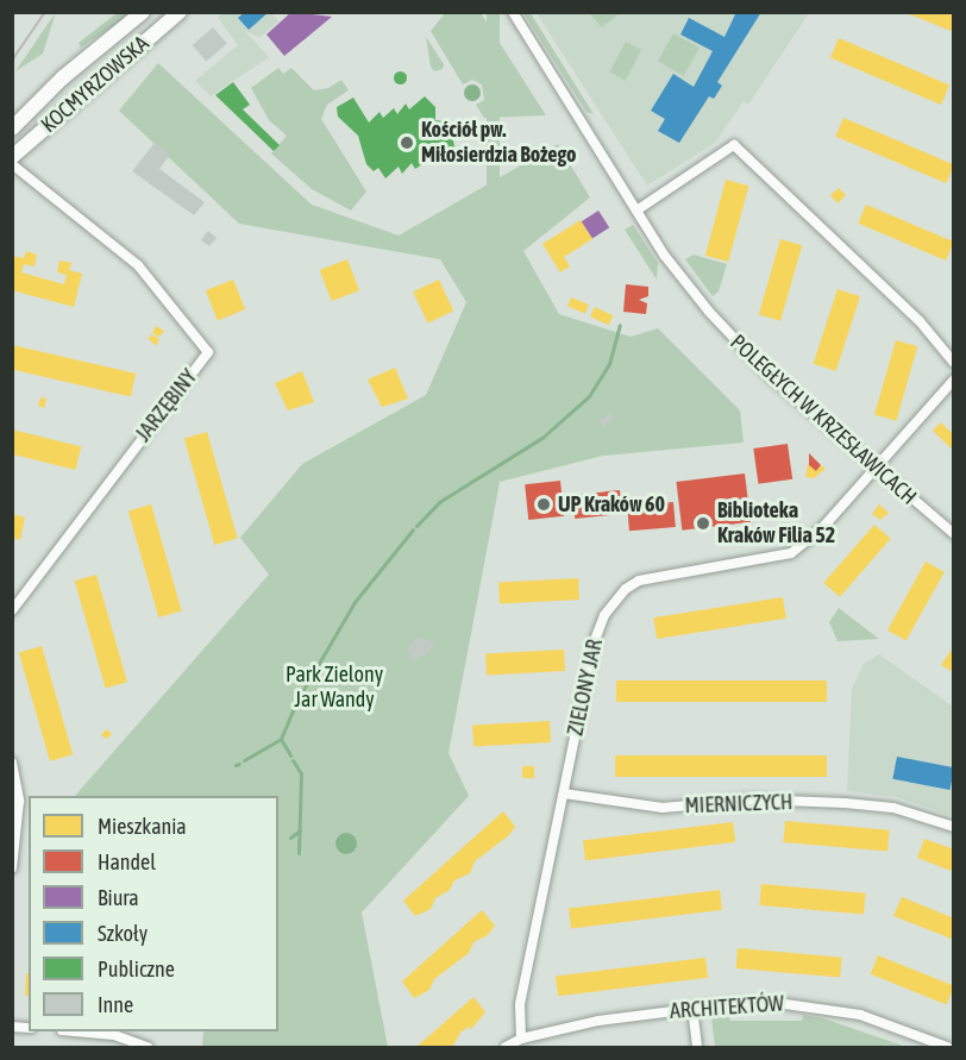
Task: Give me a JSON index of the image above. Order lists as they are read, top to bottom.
{
  "streets": {
    "main road": ["KOCMYRZOWSKA"],
    "street": [
      "JARZĘBINY",
      "POLEGŁYCH W KRZESŁAWICACH",
      "ZIELONY JAR",
      "MIERNICZYCH",
      "ARCHITEKTÓW"
    ]
  },
  "crossings": [
    ["POLEGŁYCH W KRZESŁAWICACH", "ZIELONY JAR"],
    ["ZIELONY JAR", "MIERNICZYCH"],
    ["ZIELONY JAR", "ARCHITEKTÓW"]
  ],
  "parks": ["Park Zielony Jar Wandy"],
  "places": ["Kościół pw. Miłosierdzia Bożego", "UP Kraków 60", "Biblioteka Kraków Filia 52"],
  "legend": [
    "Mieszkania",
    "Handel",
    "Biura",
    "Szkoły",
    "Publiczne",
    "Inne"
  ]
}
